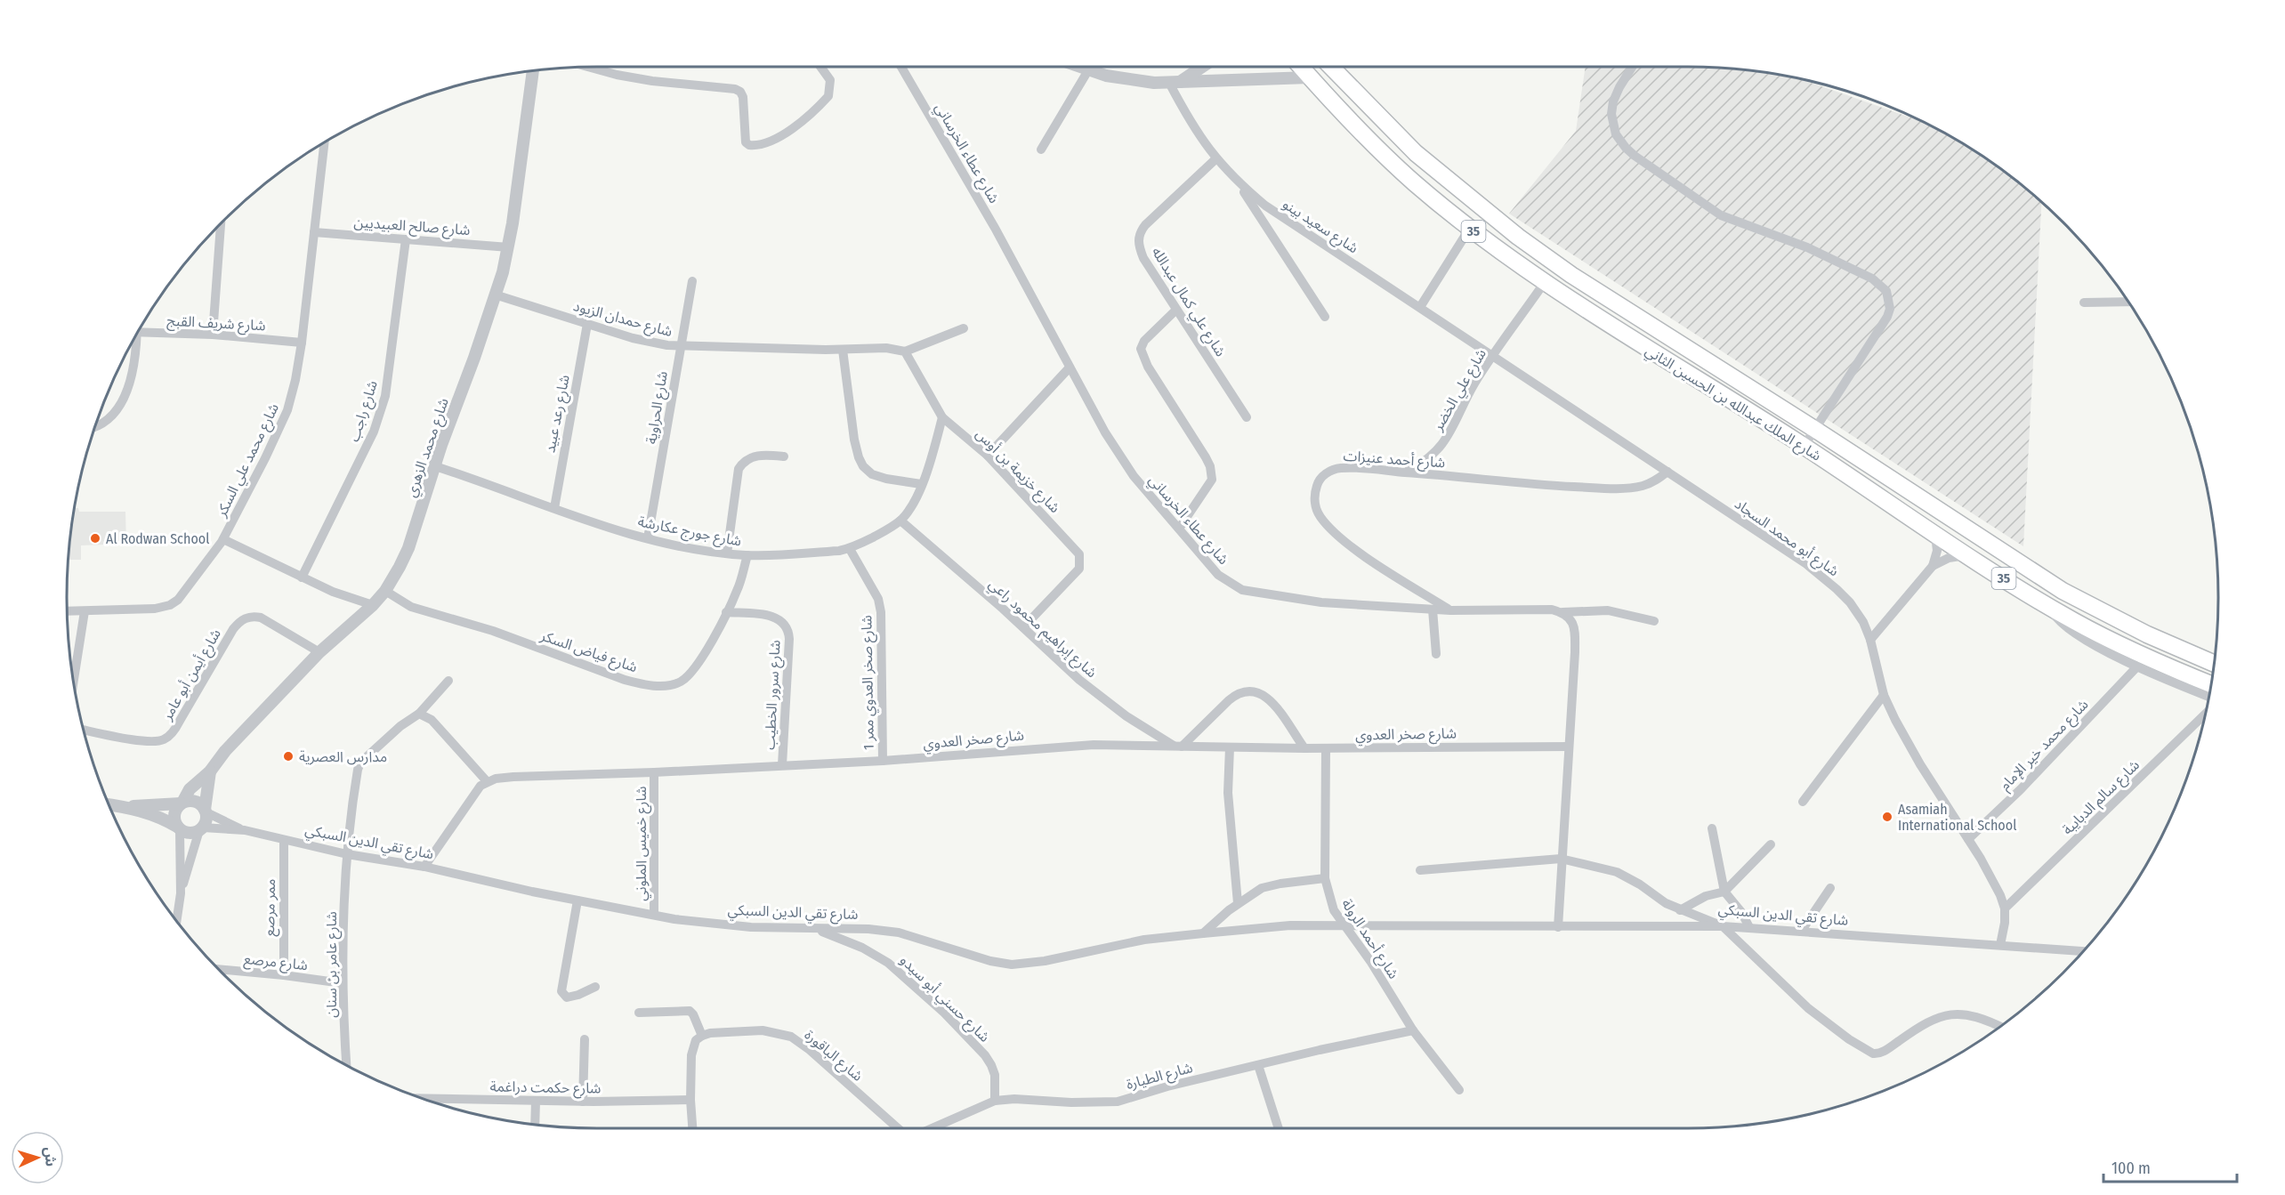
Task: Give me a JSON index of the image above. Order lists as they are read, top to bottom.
{
  "streets": {
    "highway": ["35", "شارع الملك عبدالله بن الحسين الثاني"],
    "street": [
      "شارع عطاء الخرساني",
      "شارع صالح العبيديين",
      "شارع سعيد بينو",
      "شارع علي كمال عبدالله",
      "شارع حمدان الزيود",
      "شارع شريف القبج",
      "شارع علي الخضر",
      "شارع الحراوية",
      "شارع راجب",
      "شارع رعد عبيد",
      "شارع محمد الزهري",
      "شارع أحمد عنيزات",
      "شارع محمد علي السكر",
      "شارع خزيمة بن أوس",
      "شارع جورج عكارشة",
      "شارع أبو محمد السجاد",
      "شارع إبراهيم محمود راعي",
      "شارع فياض السكر",
      "شارع أيمن أبو عامر",
      "شارع صخر العدوي ممر 1",
      "شارع سرور الخطيب",
      "شارع صخر العدوي",
      "شارع محمد خير الإمام",
      "شارع سالم الدبايبة",
      "شارع تقي الدين السبكي",
      "شارع خميس الملوني",
      "ممر مرصع",
      "شارع أحمد الرولة",
      "شارع مرصع",
      "شارع عامر بن سنان",
      "شارع حسني أبو سيدو",
      "شارع الباقورة",
      "شارع الطيارة",
      "شارع حكمت دراغمة"
    ]
  },
  "crossings": [
    ["شارع عطاء الخرساني", "شارع أحمد عنيزات"],
    ["شارع صالح العبيديين", "شارع راجب"],
    ["شارع صالح العبيديين", "شارع محمد الزهري"],
    ["شارع صالح العبيديين", "شارع محمد علي السكر"],
    ["شارع سعيد بينو", "شارع علي كمال عبدالله"],
    ["شارع سعيد بينو", "شارع علي الخضر"],
    ["شارع سعيد بينو", "شارع أبو محمد السجاد"],
    ["شارع حمدان الزيود", "شارع الحراوية"],
    ["شارع حمدان الزيود", "شارع رعد عبيد"],
    ["شارع حمدان الزيود", "شارع محمد الزهري"],
    ["شارع شريف القبج", "شارع محمد علي السكر"],
    ["شارع علي الخضر", "شارع الملك عبدالله بن الحسين الثاني"],
    ["شارع علي الخضر", "شارع أحمد عنيزات"],
    ["شارع علي الخضر", "شارع أبو محمد السجاد"],
    ["شارع الحراوية", "شارع جورج عكارشة"],
    ["شارع رعد عبيد", "شارع جورج عكارشة"],
    ["شارع محمد الزهري", "شارع جورج عكارشة"],
    ["شارع محمد الزهري", "شارع فياض السكر"],
    ["شارع محمد الزهري", "شارع أيمن أبو عامر"],
    ["شارع محمد الزهري", "شارع تقي الدين السبكي"],
    ["شارع أحمد عنيزات", "شارع أبو محمد السجاد"],
    ["شارع خزيمة بن أوس", "شارع جورج عكارشة"],
    ["شارع خزيمة بن أوس", "شارع إبراهيم محمود راعي"],
    ["شارع جورج عكارشة", "شارع إبراهيم محمود راعي"],
    ["شارع جورج عكارشة", "شارع فياض السكر"],
    ["شارع جورج عكارشة", "شارع صخر العدوي ممر 1"],
    ["شارع أبو محمد السجاد", "شارع محمد خير الإمام"],
    ["شارع أبو محمد السجاد", "شارع سالم الدبايبة"],
    ["شارع أبو محمد السجاد", "شارع تقي الدين السبكي"],
    ["شارع إبراهيم محمود راعي", "شارع صخر العدوي"],
    ["شارع فياض السكر", "شارع سرور الخطيب"],
    ["شارع صخر العدوي ممر 1", "شارع صخر العدوي"],
    ["شارع سرور الخطيب", "شارع صخر العدوي"],
    ["شارع صخر العدوي", "شارع خميس الملوني"],
    ["شارع صخر العدوي", "شارع أحمد الرولة"],
    ["شارع تقي الدين السبكي", "شارع خميس الملوني"],
    ["شارع تقي الدين السبكي", "ممر مرصع"],
    ["شارع تقي الدين السبكي", "شارع أحمد الرولة"],
    ["شارع تقي الدين السبكي", "شارع عامر بن سنان"],
    ["شارع تقي الدين السبكي", "شارع حسني أبو سيدو"],
    ["ممر مرصع", "شارع مرصع"],
    ["شارع أحمد الرولة", "شارع الطيارة"],
    ["شارع مرصع", "شارع عامر بن سنان"],
    ["شارع حسني أبو سيدو", "شارع الطيارة"]
  ],
  "places": ["Al Rodwan School", "مدارس العصرية", "Asamiah International School"],
  "scale_bar": "100 m",
  "north": "right"
}
